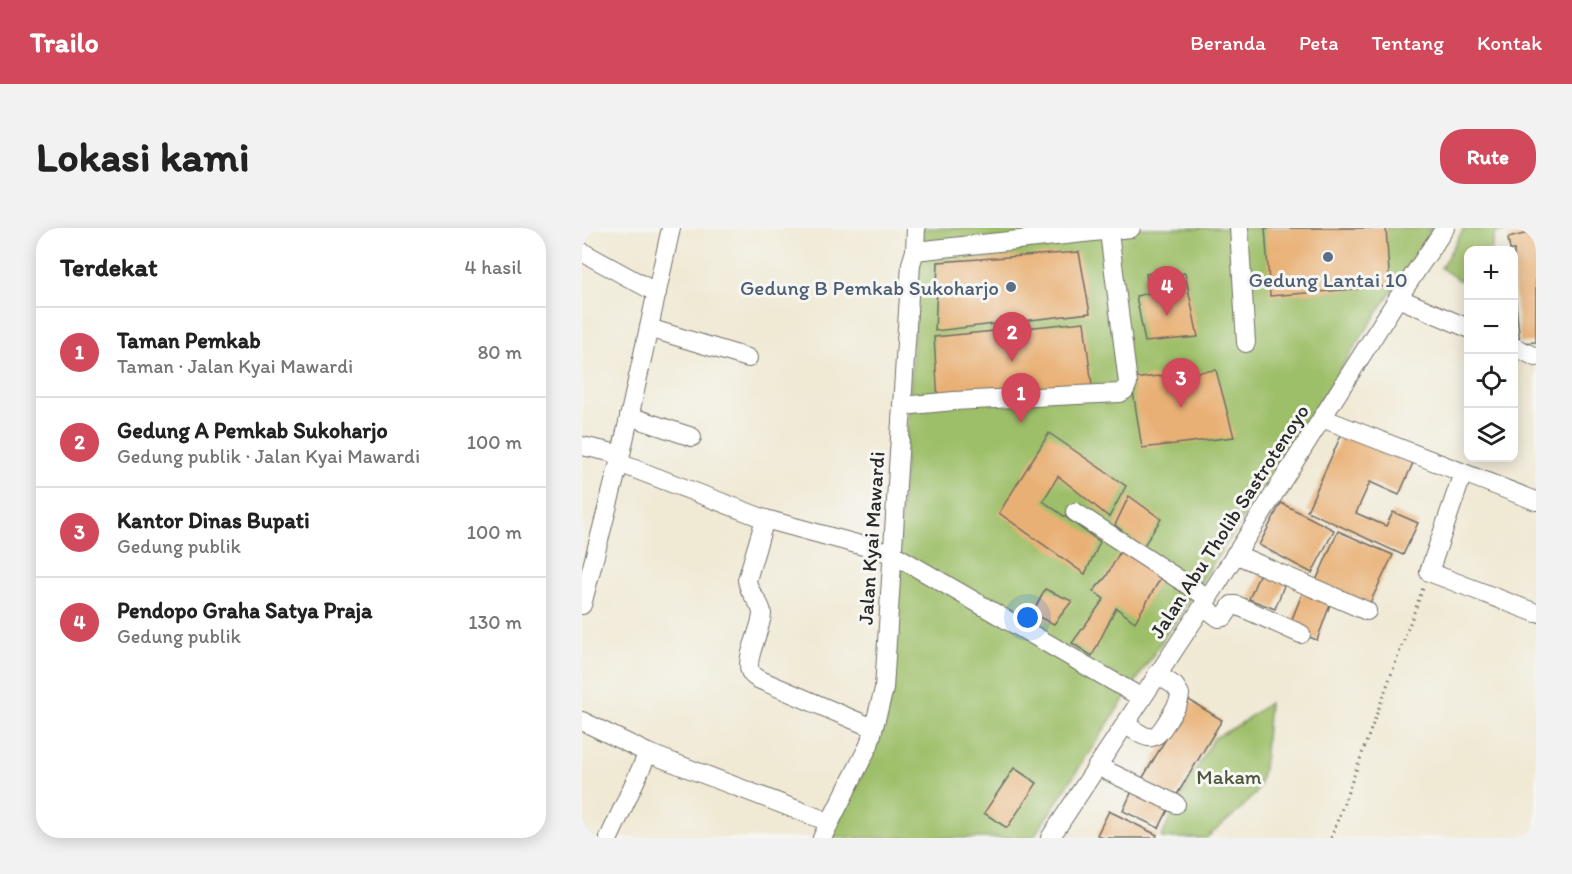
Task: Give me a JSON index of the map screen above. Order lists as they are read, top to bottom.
{
  "streets": {
    "street": ["Jalan Abu Tholib Sastrotenoyo", "Jalan Kyai Mawardi"]
  },
  "parks": ["Makam"],
  "places": ["Gedung Lantai 10", "Gedung B Pemkab Sukoharjo"],
  "page": {
    "header": "Trailo",
    "nav": [
      "Beranda",
      "Peta",
      "Tentang",
      "Kontak"
    ],
    "buttons": "Rute",
    "title": "Lokasi kami",
    "heading": ["Terdekat", "4 hasil"],
    "map_buttons": ["+", "−"],
    "pins": [
      "4",
      "2",
      "3",
      "1"
    ],
    "list": [
      {
        "mark": "1",
        "name": "Taman Pemkab",
        "note": "Taman · Jalan Kyai Mawardi",
        "value": "80 m"
      },
      {
        "mark": "2",
        "name": "Gedung A Pemkab Sukoharjo",
        "note": "Gedung publik · Jalan Kyai Mawardi",
        "value": "100 m"
      },
      {
        "mark": "3",
        "name": "Kantor Dinas Bupati",
        "note": "Gedung publik",
        "value": "100 m"
      },
      {
        "mark": "4",
        "name": "Pendopo Graha Satya Praja",
        "note": "Gedung publik",
        "value": "130 m"
      }
    ]
  }
}
